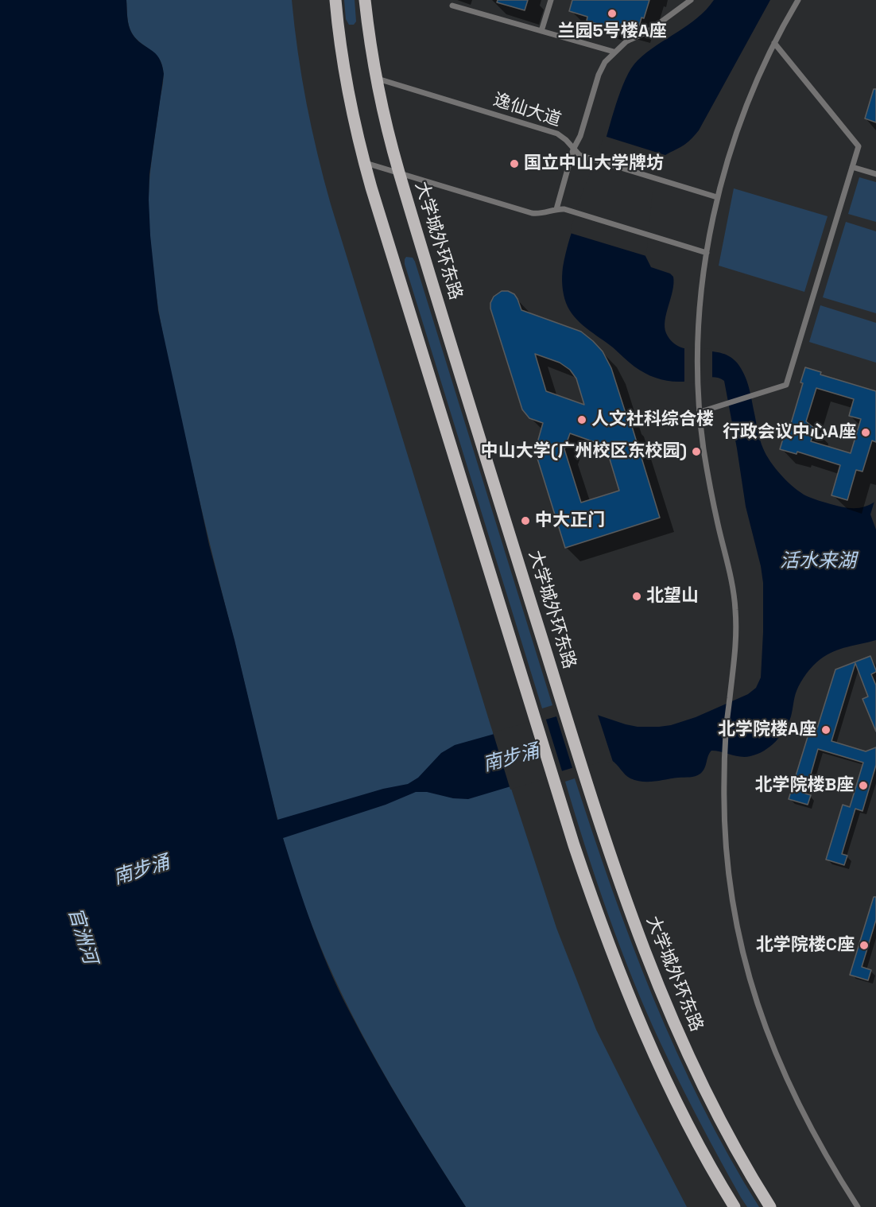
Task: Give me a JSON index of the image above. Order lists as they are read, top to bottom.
{
  "streets": {
    "main road": ["大学城外环东路"],
    "lane": ["逸仙大道"]
  },
  "crossings": [
    ["逸仙大道", "大学城外环东路"]
  ],
  "water": ["活水来湖", "南步涌", "官洲河"],
  "places": [
    "兰园5号楼A座",
    "国立中山大学牌坊",
    "人文社科综合楼",
    "行政会议中心A座",
    "中山大学(广州校区东校园)",
    "中大正门",
    "北望山",
    "北学院楼A座",
    "北学院楼B座",
    "北学院楼C座"
  ]
}
